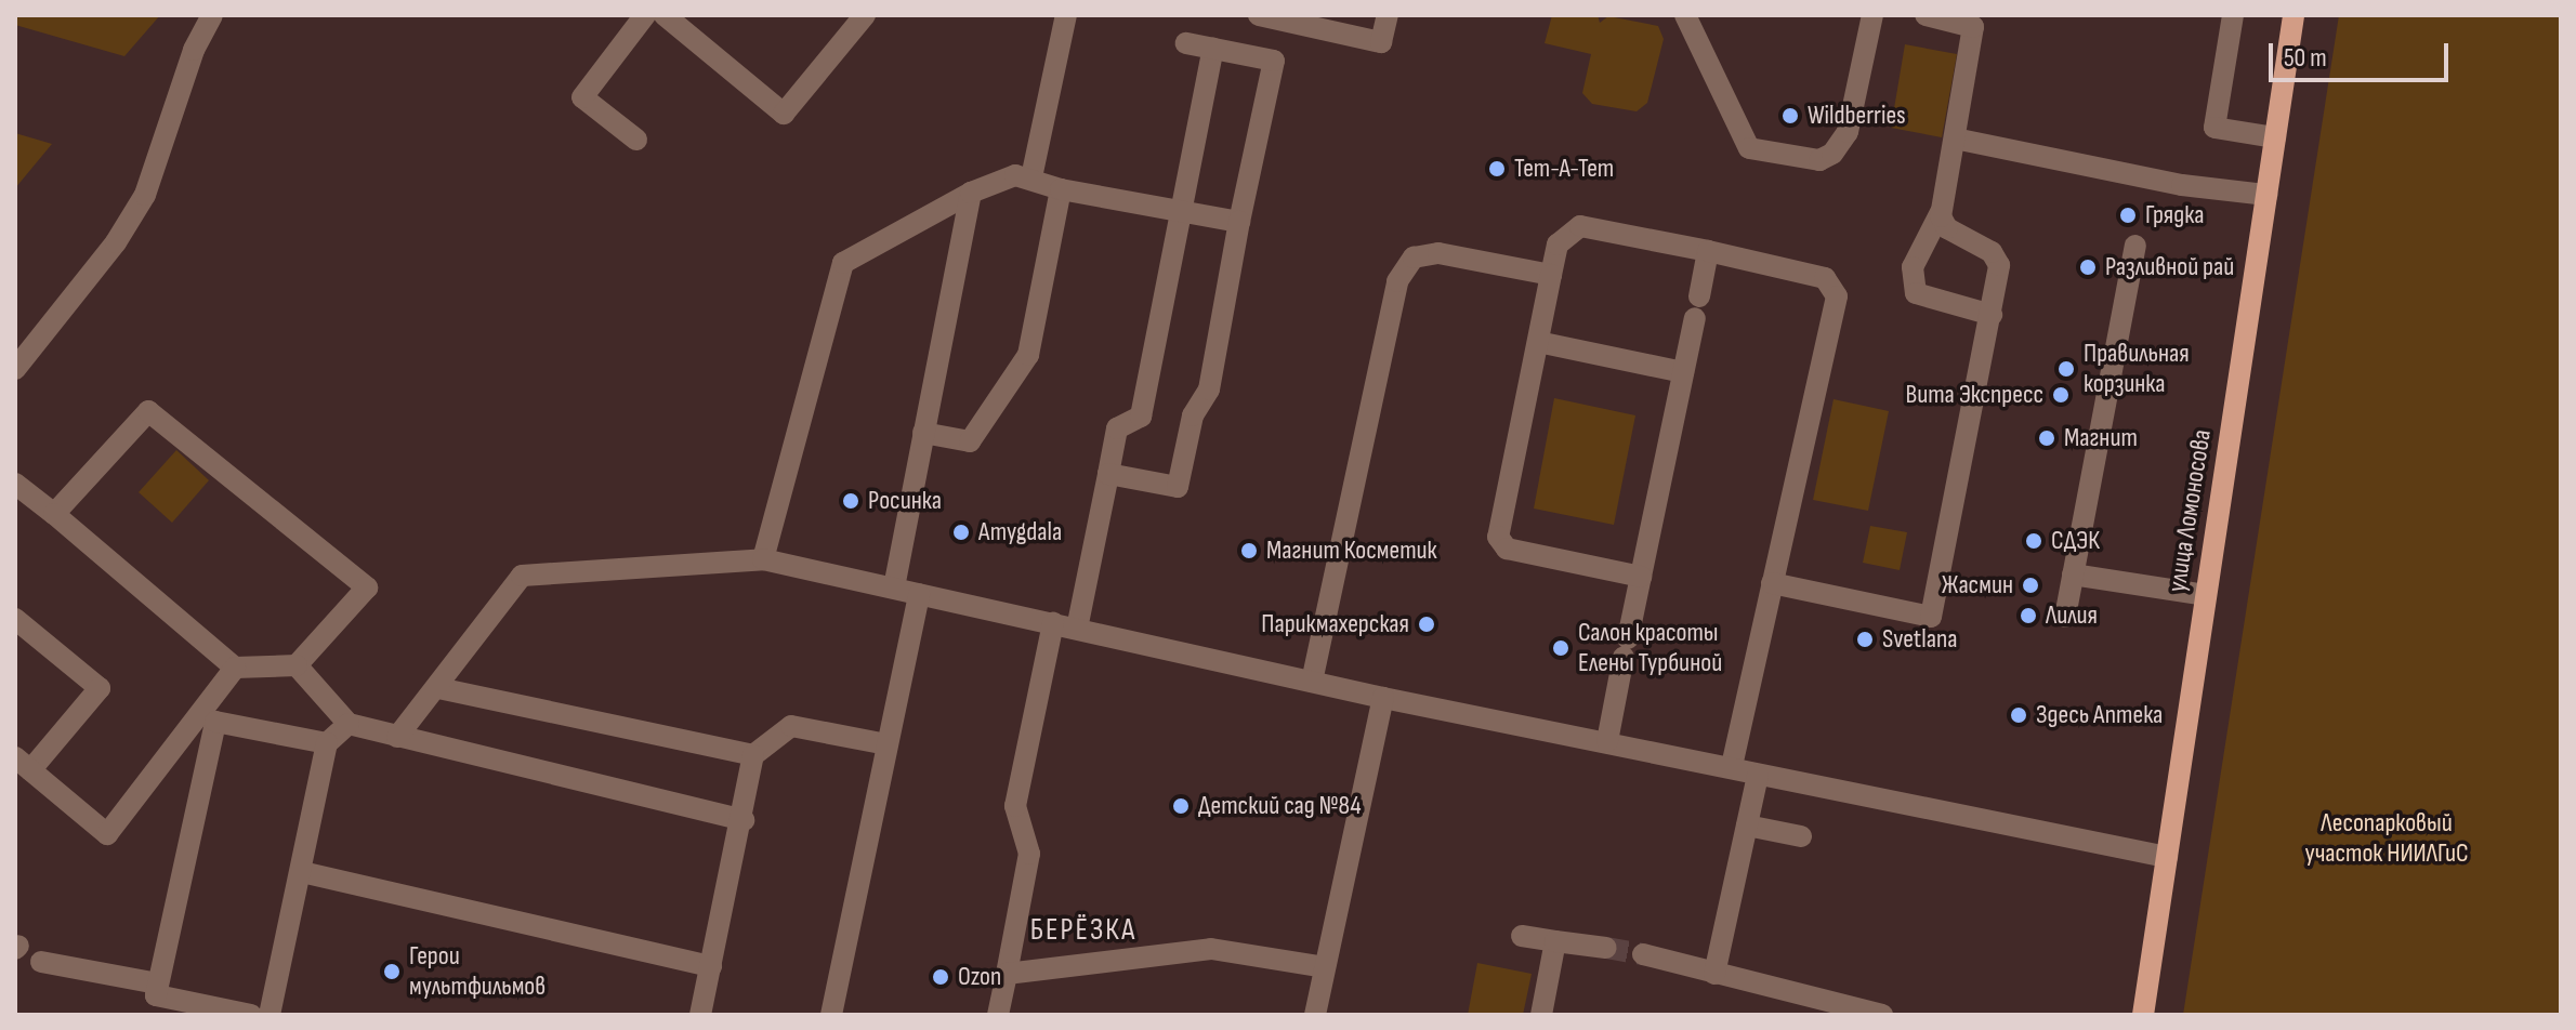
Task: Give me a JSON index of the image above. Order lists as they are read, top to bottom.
{
  "streets": {
    "main road": ["улица Ломоносова"]
  },
  "districts": ["БЕРЁЗКА"],
  "parks": ["Лесопарковый участок НИИЛГиС"],
  "places": [
    "Wildberries",
    "Тет-А-Тет",
    "Грядка",
    "Разливной рай",
    "Правильная корзинка",
    "Вита Экспресс",
    "Магнит",
    "Росинка",
    "Amygdala",
    "СДЭК",
    "Магнит Косметик",
    "Жасмин",
    "Лилия",
    "Парикмахерская",
    "Svetlana",
    "Салон красоты Елены Турбиной",
    "Здесь Аптека",
    "Детский сад №84",
    "Герои мультфильмов",
    "Ozon"
  ],
  "scale_bar": "50 m"
}
